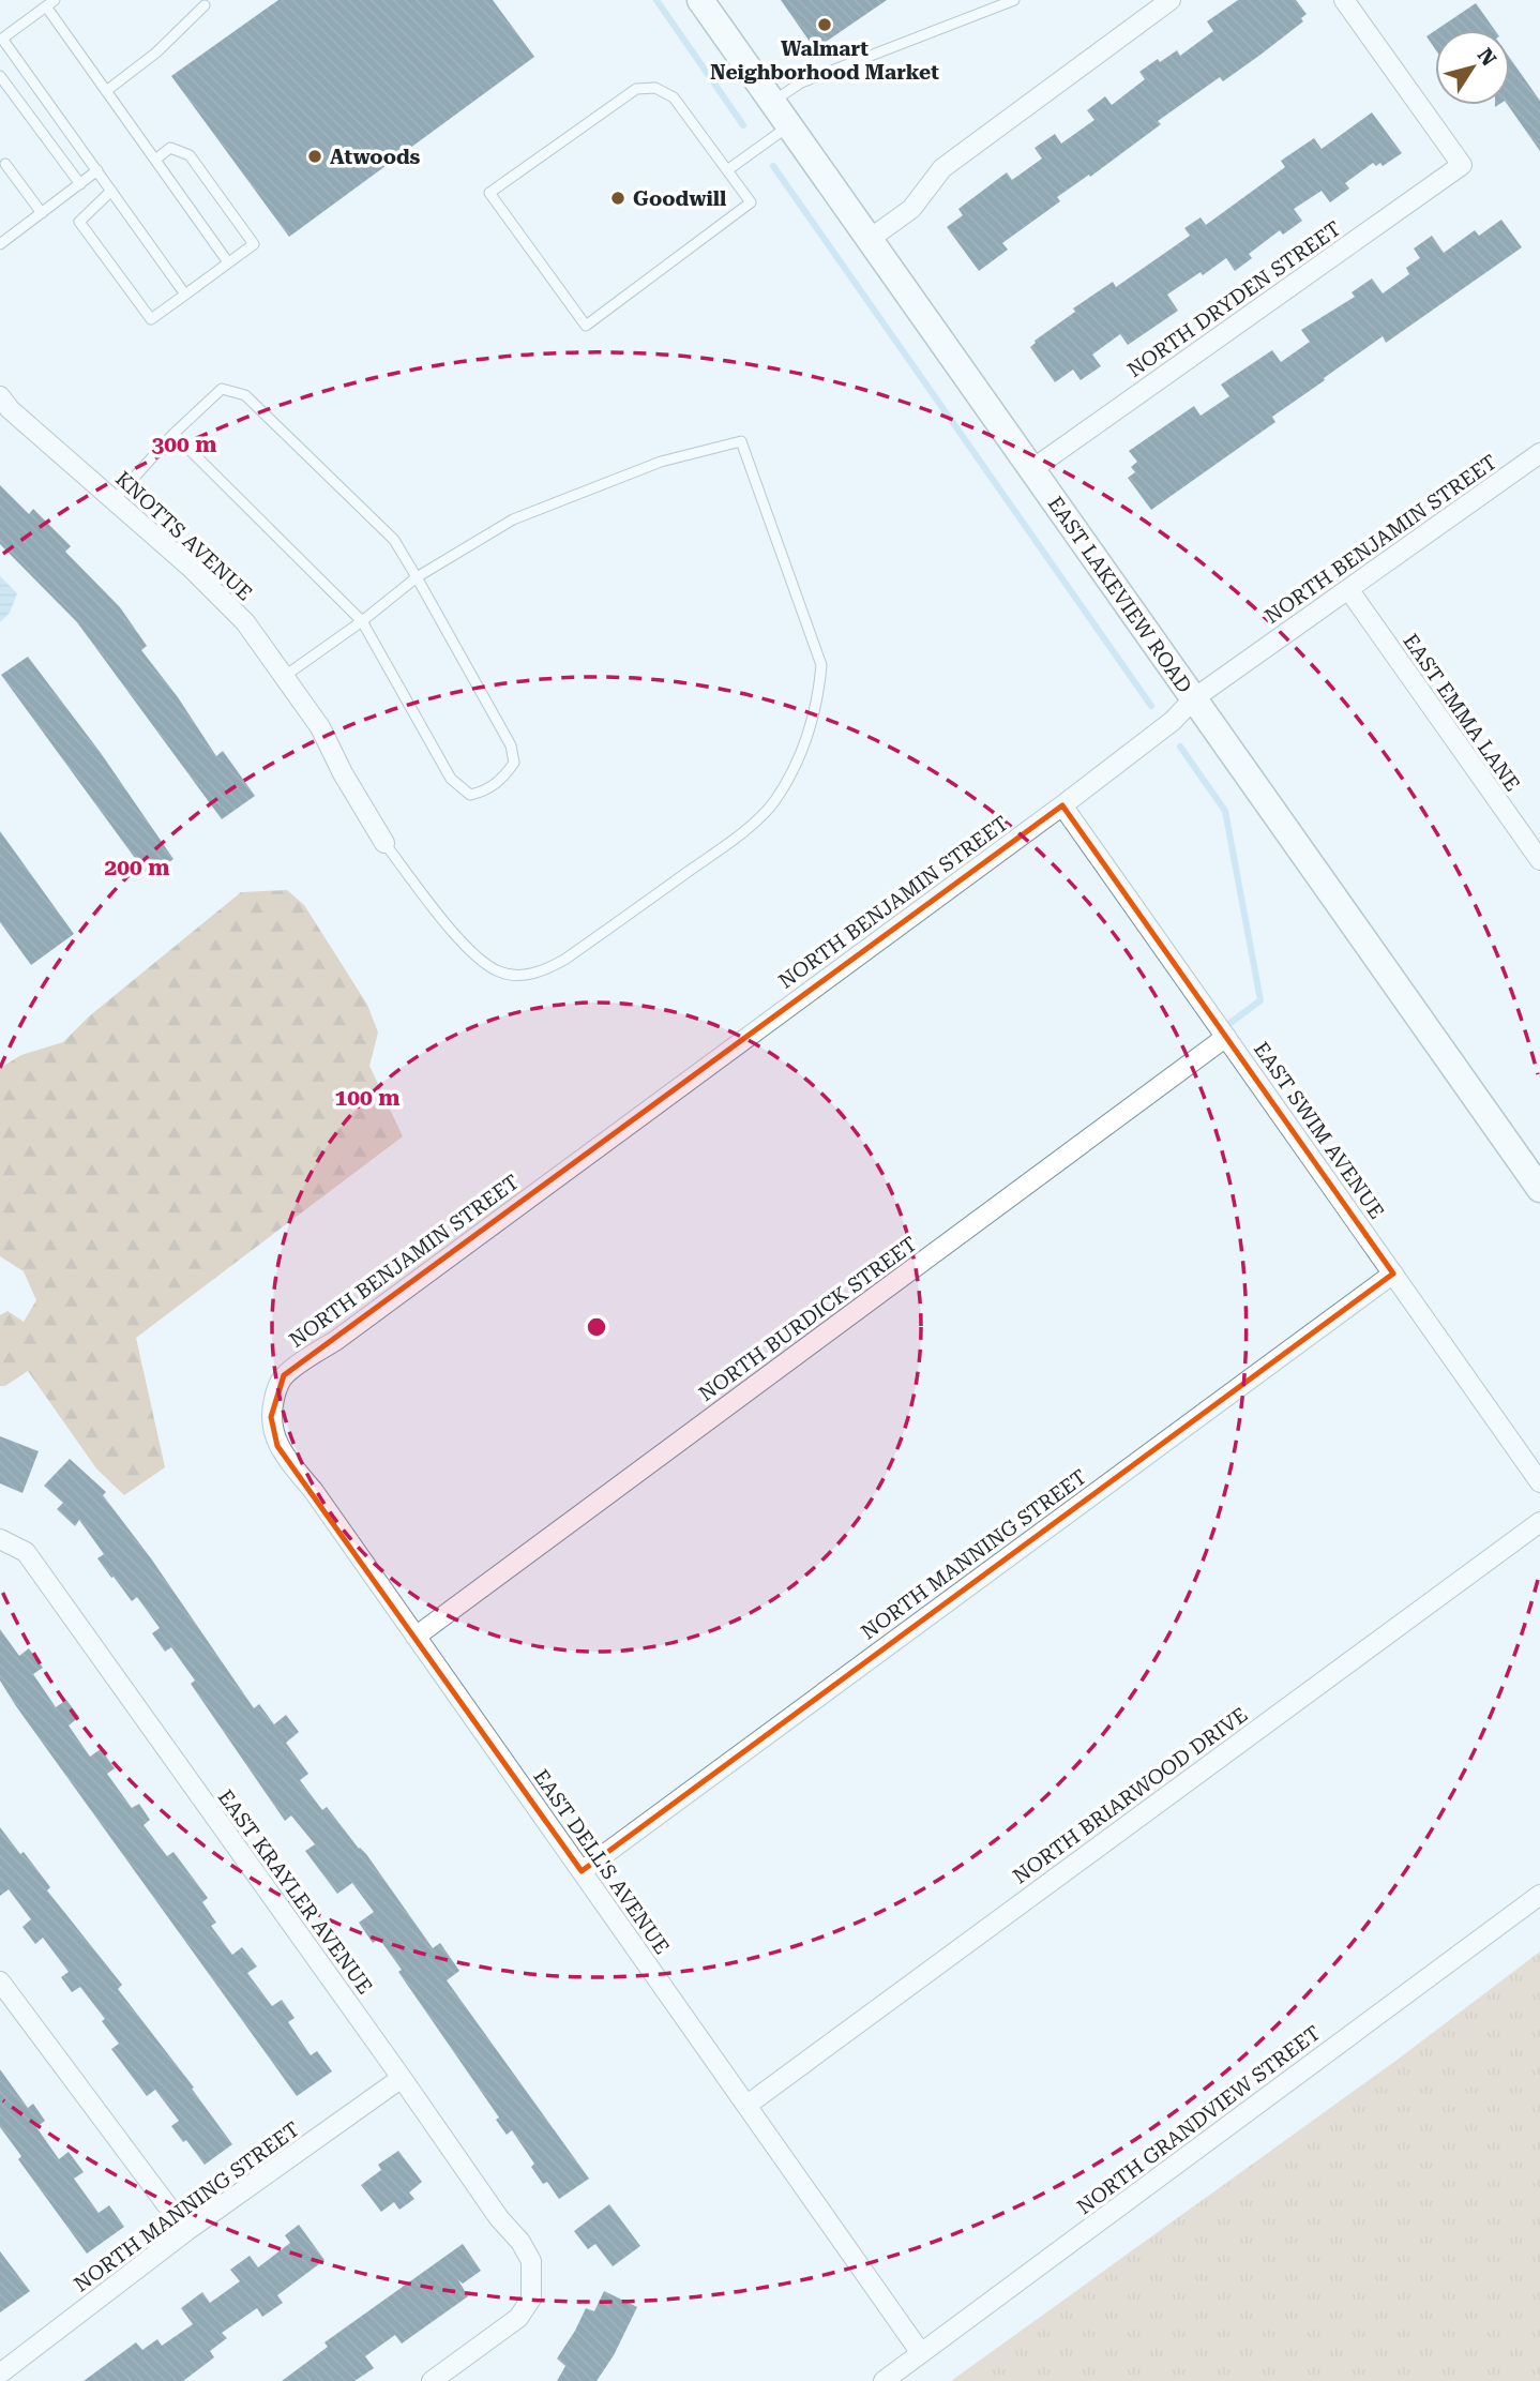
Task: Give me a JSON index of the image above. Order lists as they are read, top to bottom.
{
  "streets": {
    "street": [
      "NORTH DRYDEN STREET",
      "KNOTTS AVENUE",
      "NORTH BENJAMIN STREET",
      "EAST LAKEVIEW ROAD",
      "EAST EMMA LANE",
      "EAST SWIM AVENUE",
      "NORTH BURDICK STREET",
      "NORTH MANNING STREET",
      "NORTH BRIARWOOD DRIVE",
      "EAST DELL'S AVENUE",
      "EAST KRAYLER AVENUE",
      "NORTH GRANDVIEW STREET"
    ]
  },
  "crossings": [
    ["NORTH DRYDEN STREET", "EAST LAKEVIEW ROAD"],
    ["NORTH BENJAMIN STREET", "EAST LAKEVIEW ROAD"],
    ["NORTH BENJAMIN STREET", "EAST EMMA LANE"],
    ["NORTH BENJAMIN STREET", "EAST SWIM AVENUE"],
    ["NORTH BENJAMIN STREET", "EAST DELL'S AVENUE"],
    ["EAST SWIM AVENUE", "NORTH BURDICK STREET"],
    ["EAST SWIM AVENUE", "NORTH MANNING STREET"],
    ["NORTH BURDICK STREET", "EAST DELL'S AVENUE"],
    ["NORTH MANNING STREET", "EAST DELL'S AVENUE"],
    ["NORTH MANNING STREET", "EAST KRAYLER AVENUE"],
    ["NORTH BRIARWOOD DRIVE", "EAST DELL'S AVENUE"],
    ["EAST DELL'S AVENUE", "NORTH GRANDVIEW STREET"]
  ],
  "places": ["Walmart Neighborhood Market", "Atwoods", "Goodwill"],
  "north": "top right",
  "rings": ["300 m", "200 m", "100 m"]
}
